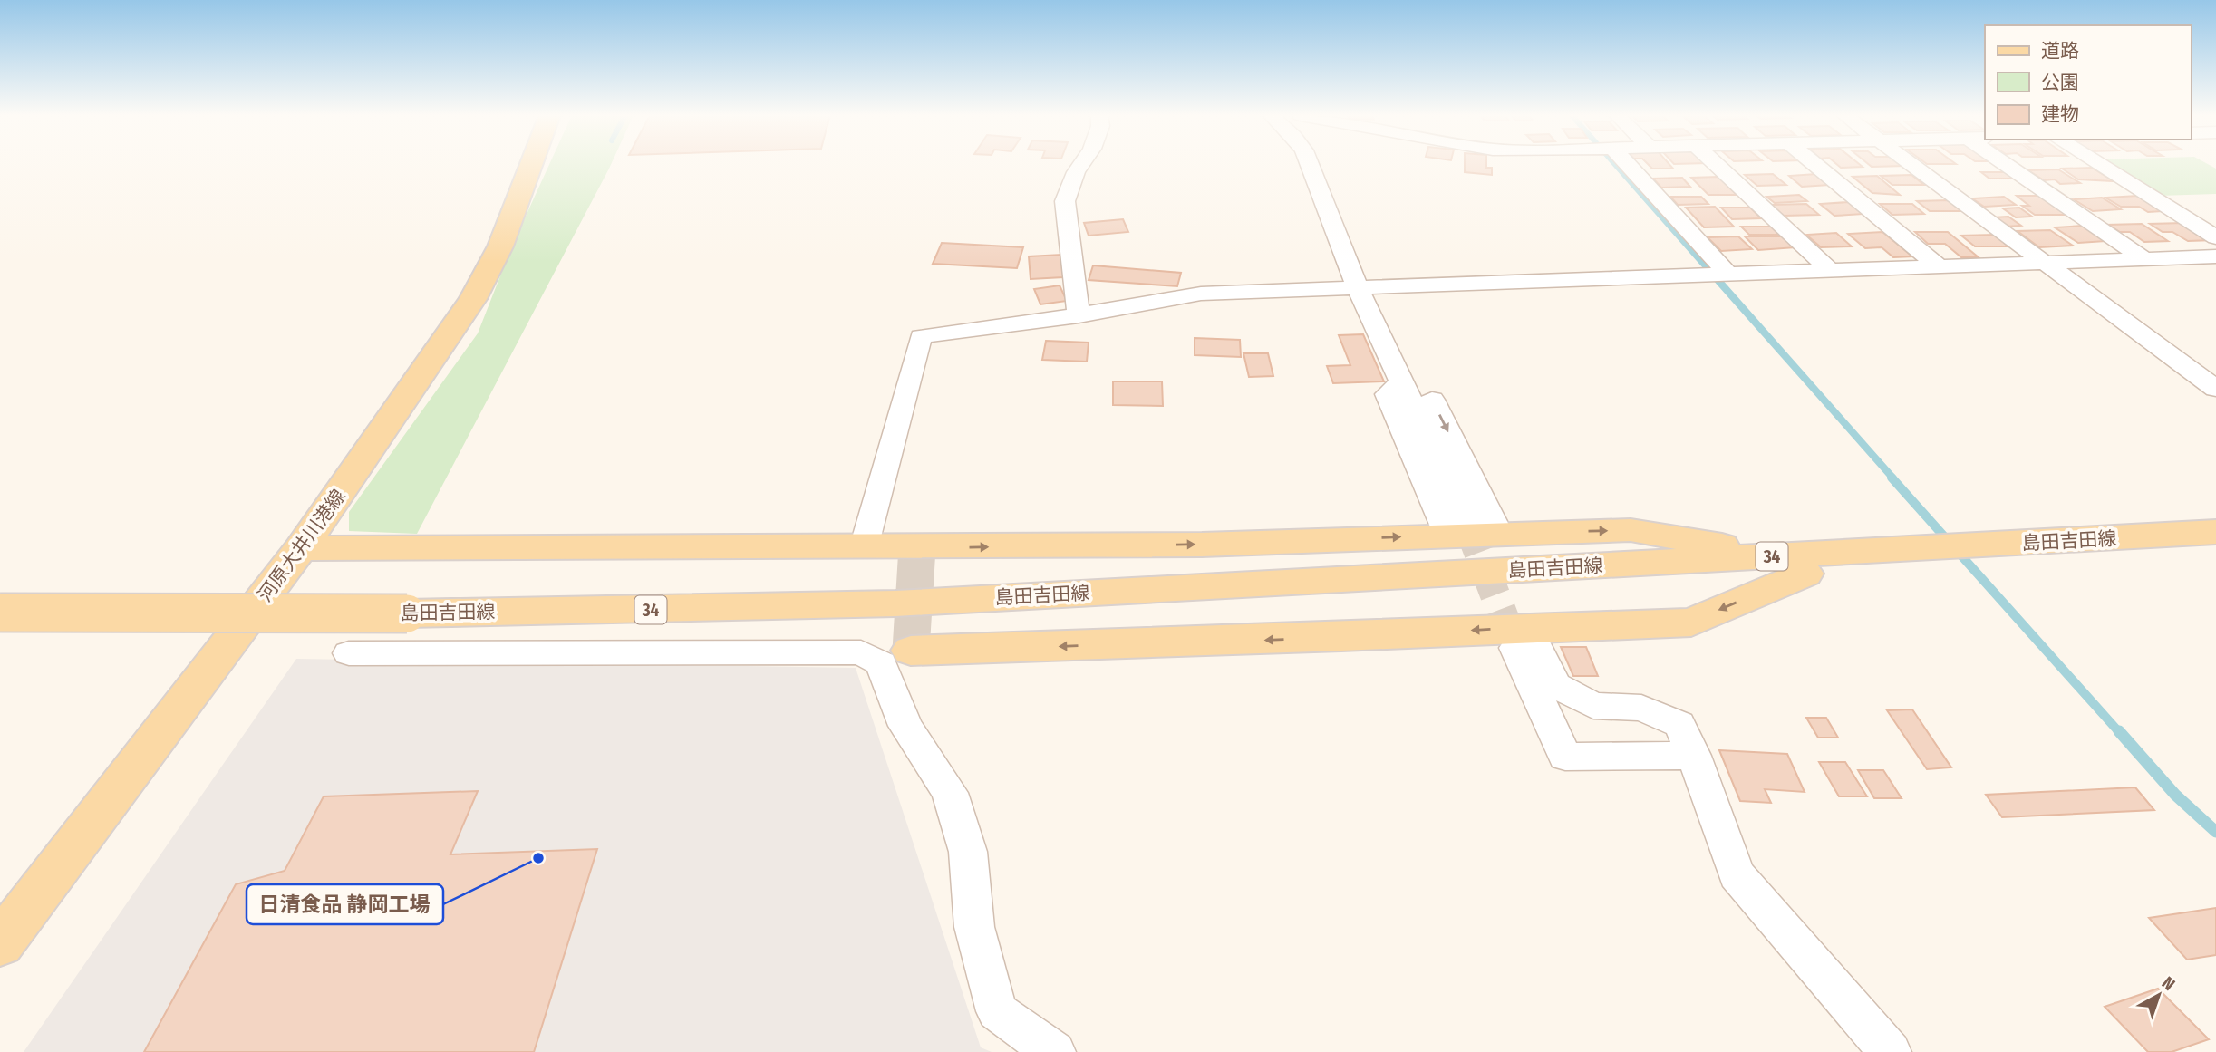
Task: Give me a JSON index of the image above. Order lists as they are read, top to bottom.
{
  "streets": {
    "main road": ["島田吉田線", "河原大井川港線", "34"]
  },
  "places": ["日清食品 静岡工場"],
  "legend": ["道路", "公園", "建物"],
  "north": "top right"
}
